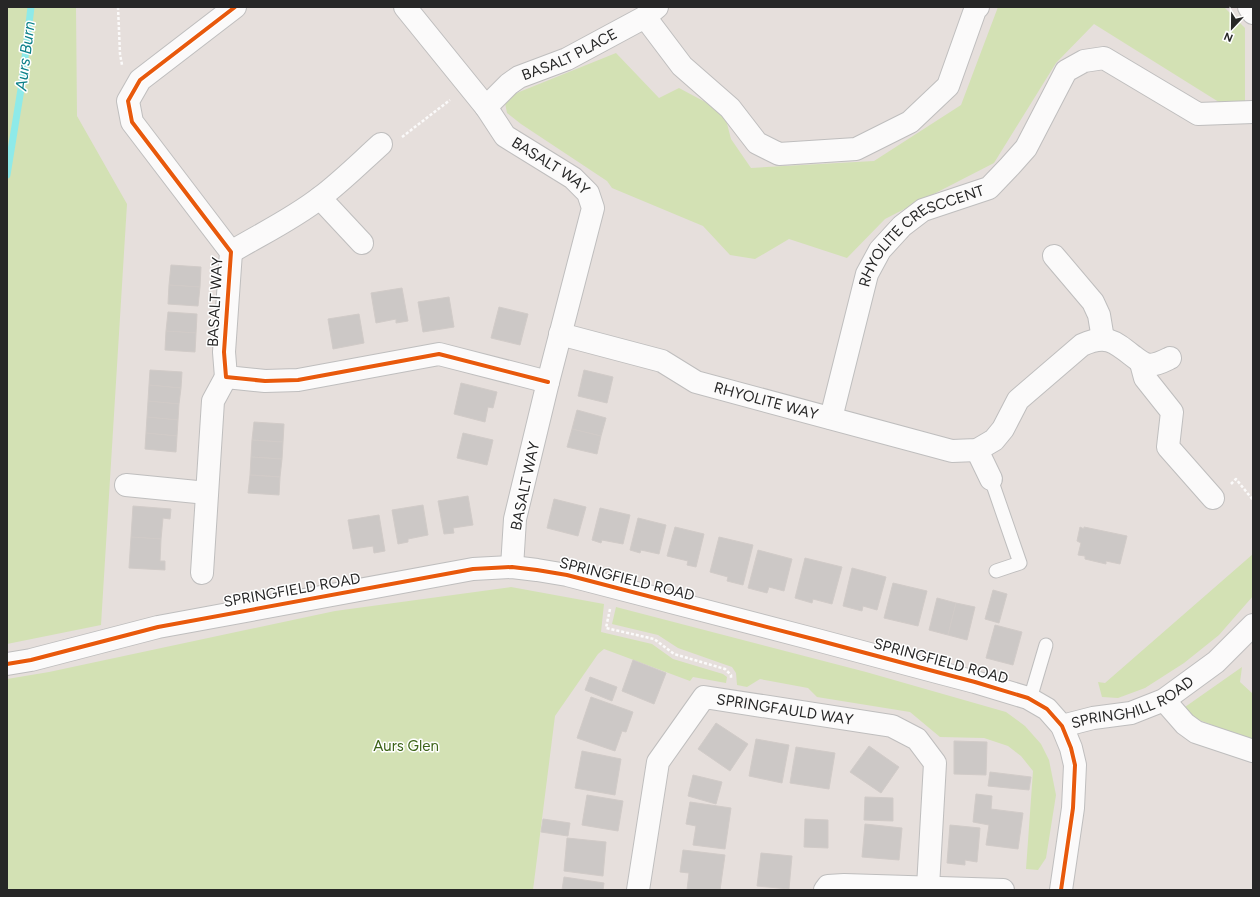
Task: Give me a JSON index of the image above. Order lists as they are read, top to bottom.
{
  "streets": {
    "street": [
      "BASALT PLACE",
      "BASALT WAY",
      "RHYOLITE CRESCCENT",
      "RHYOLITE WAY",
      "SPRINGFIELD ROAD",
      "SPRINGHILL ROAD",
      "SPRINGFAULD WAY"
    ]
  },
  "crossings": [
    ["BASALT PLACE", "BASALT WAY"],
    ["BASALT WAY", "RHYOLITE WAY"],
    ["BASALT WAY", "SPRINGFIELD ROAD"],
    ["RHYOLITE CRESCCENT", "RHYOLITE WAY"],
    ["SPRINGFIELD ROAD", "SPRINGHILL ROAD"]
  ],
  "water": ["Aurs Burn"],
  "parks": ["Aurs Glen"],
  "north": "bottom"
}
